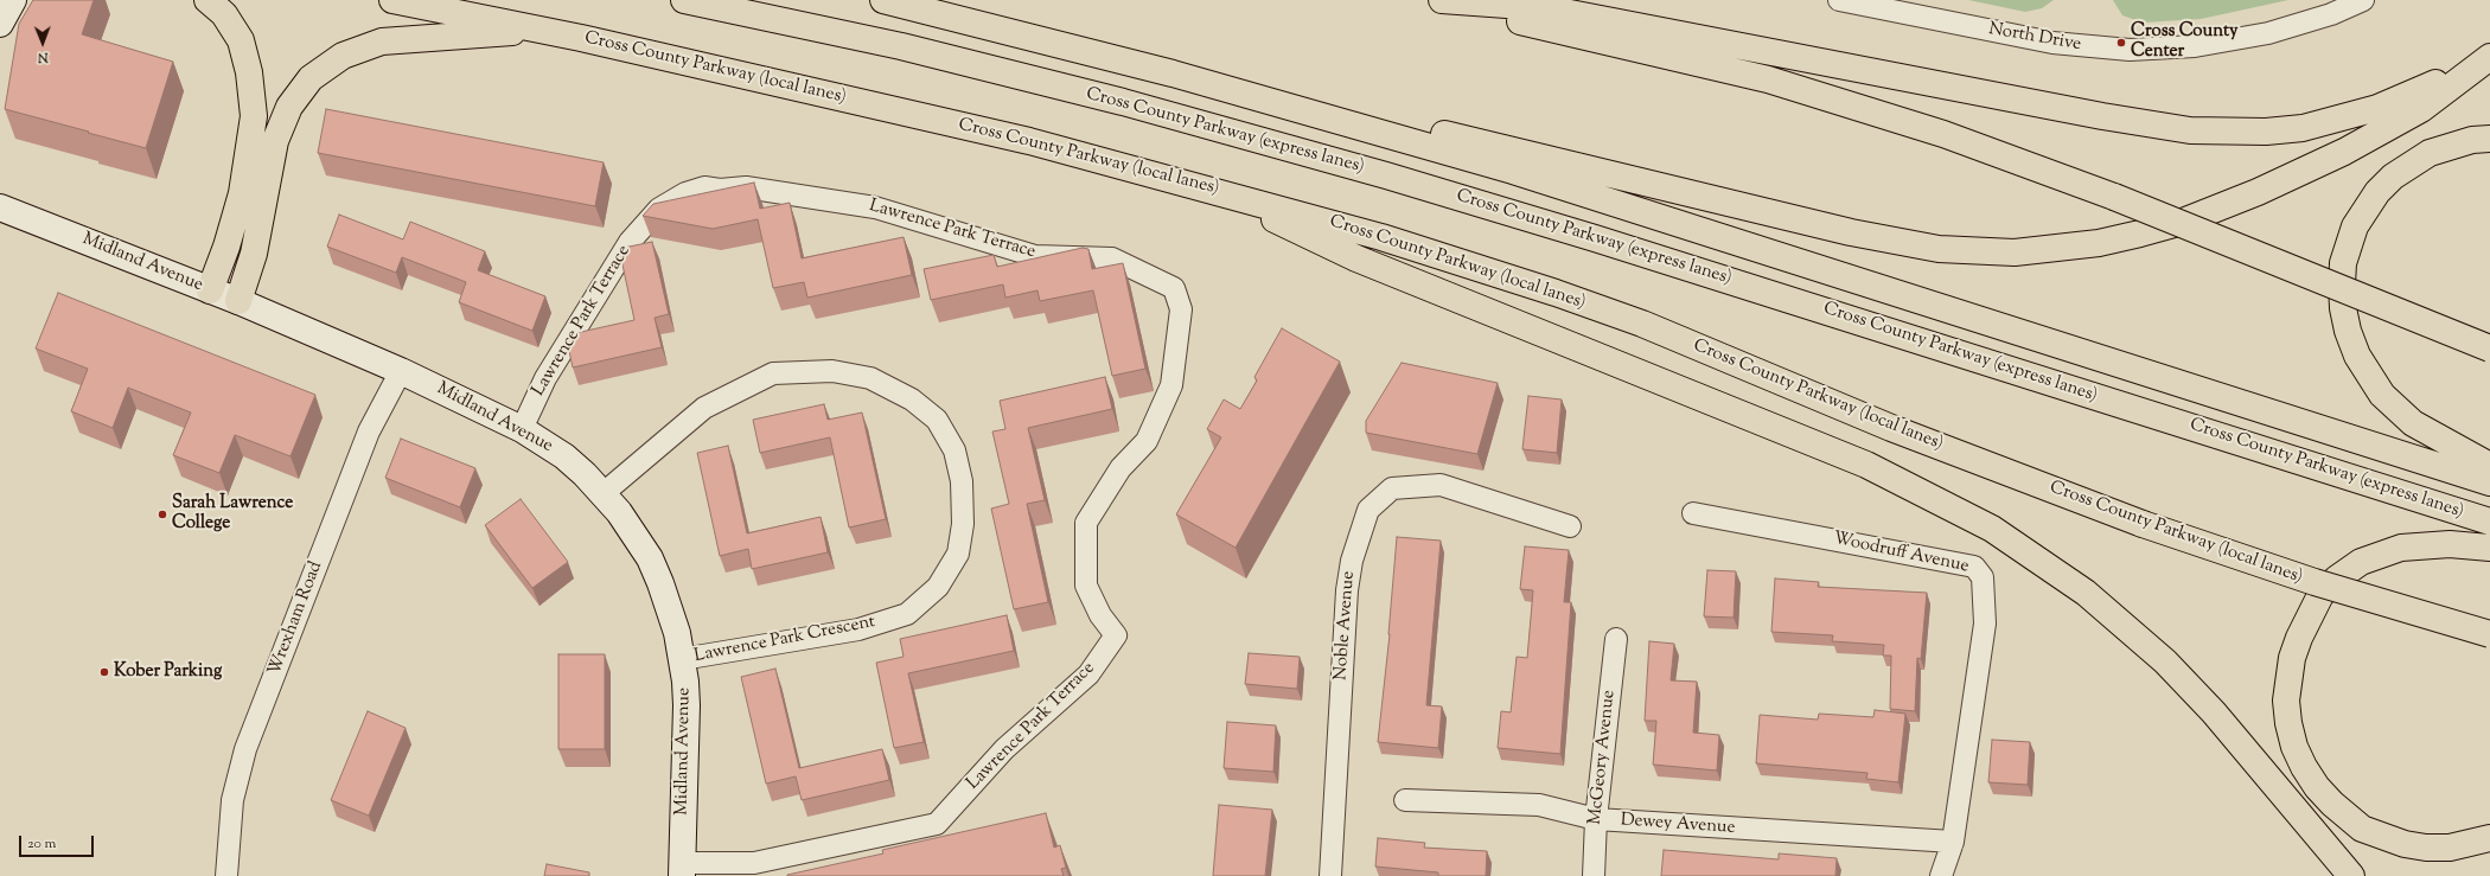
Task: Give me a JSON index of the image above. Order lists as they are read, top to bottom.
{
  "streets": {
    "highway": ["Cross County Parkway (local lanes)", "Cross County Parkway (express lanes)"],
    "street": [
      "North Drive",
      "Lawrence Park Terrace",
      "Midland Avenue",
      "Woodruff Avenue",
      "Wrexham Road",
      "Noble Avenue",
      "Lawrence Park Crescent",
      "McGeory Avenue",
      "Dewey Avenue"
    ]
  },
  "crossings": [
    ["Lawrence Park Terrace", "Midland Avenue"],
    ["Midland Avenue", "Wrexham Road"],
    ["Midland Avenue", "Lawrence Park Crescent"],
    ["Woodruff Avenue", "Dewey Avenue"],
    ["McGeory Avenue", "Dewey Avenue"]
  ],
  "places": ["Cross County Center", "Sarah Lawrence College", "Kober Parking"],
  "scale_bar": "20 m",
  "north": "bottom"
}
